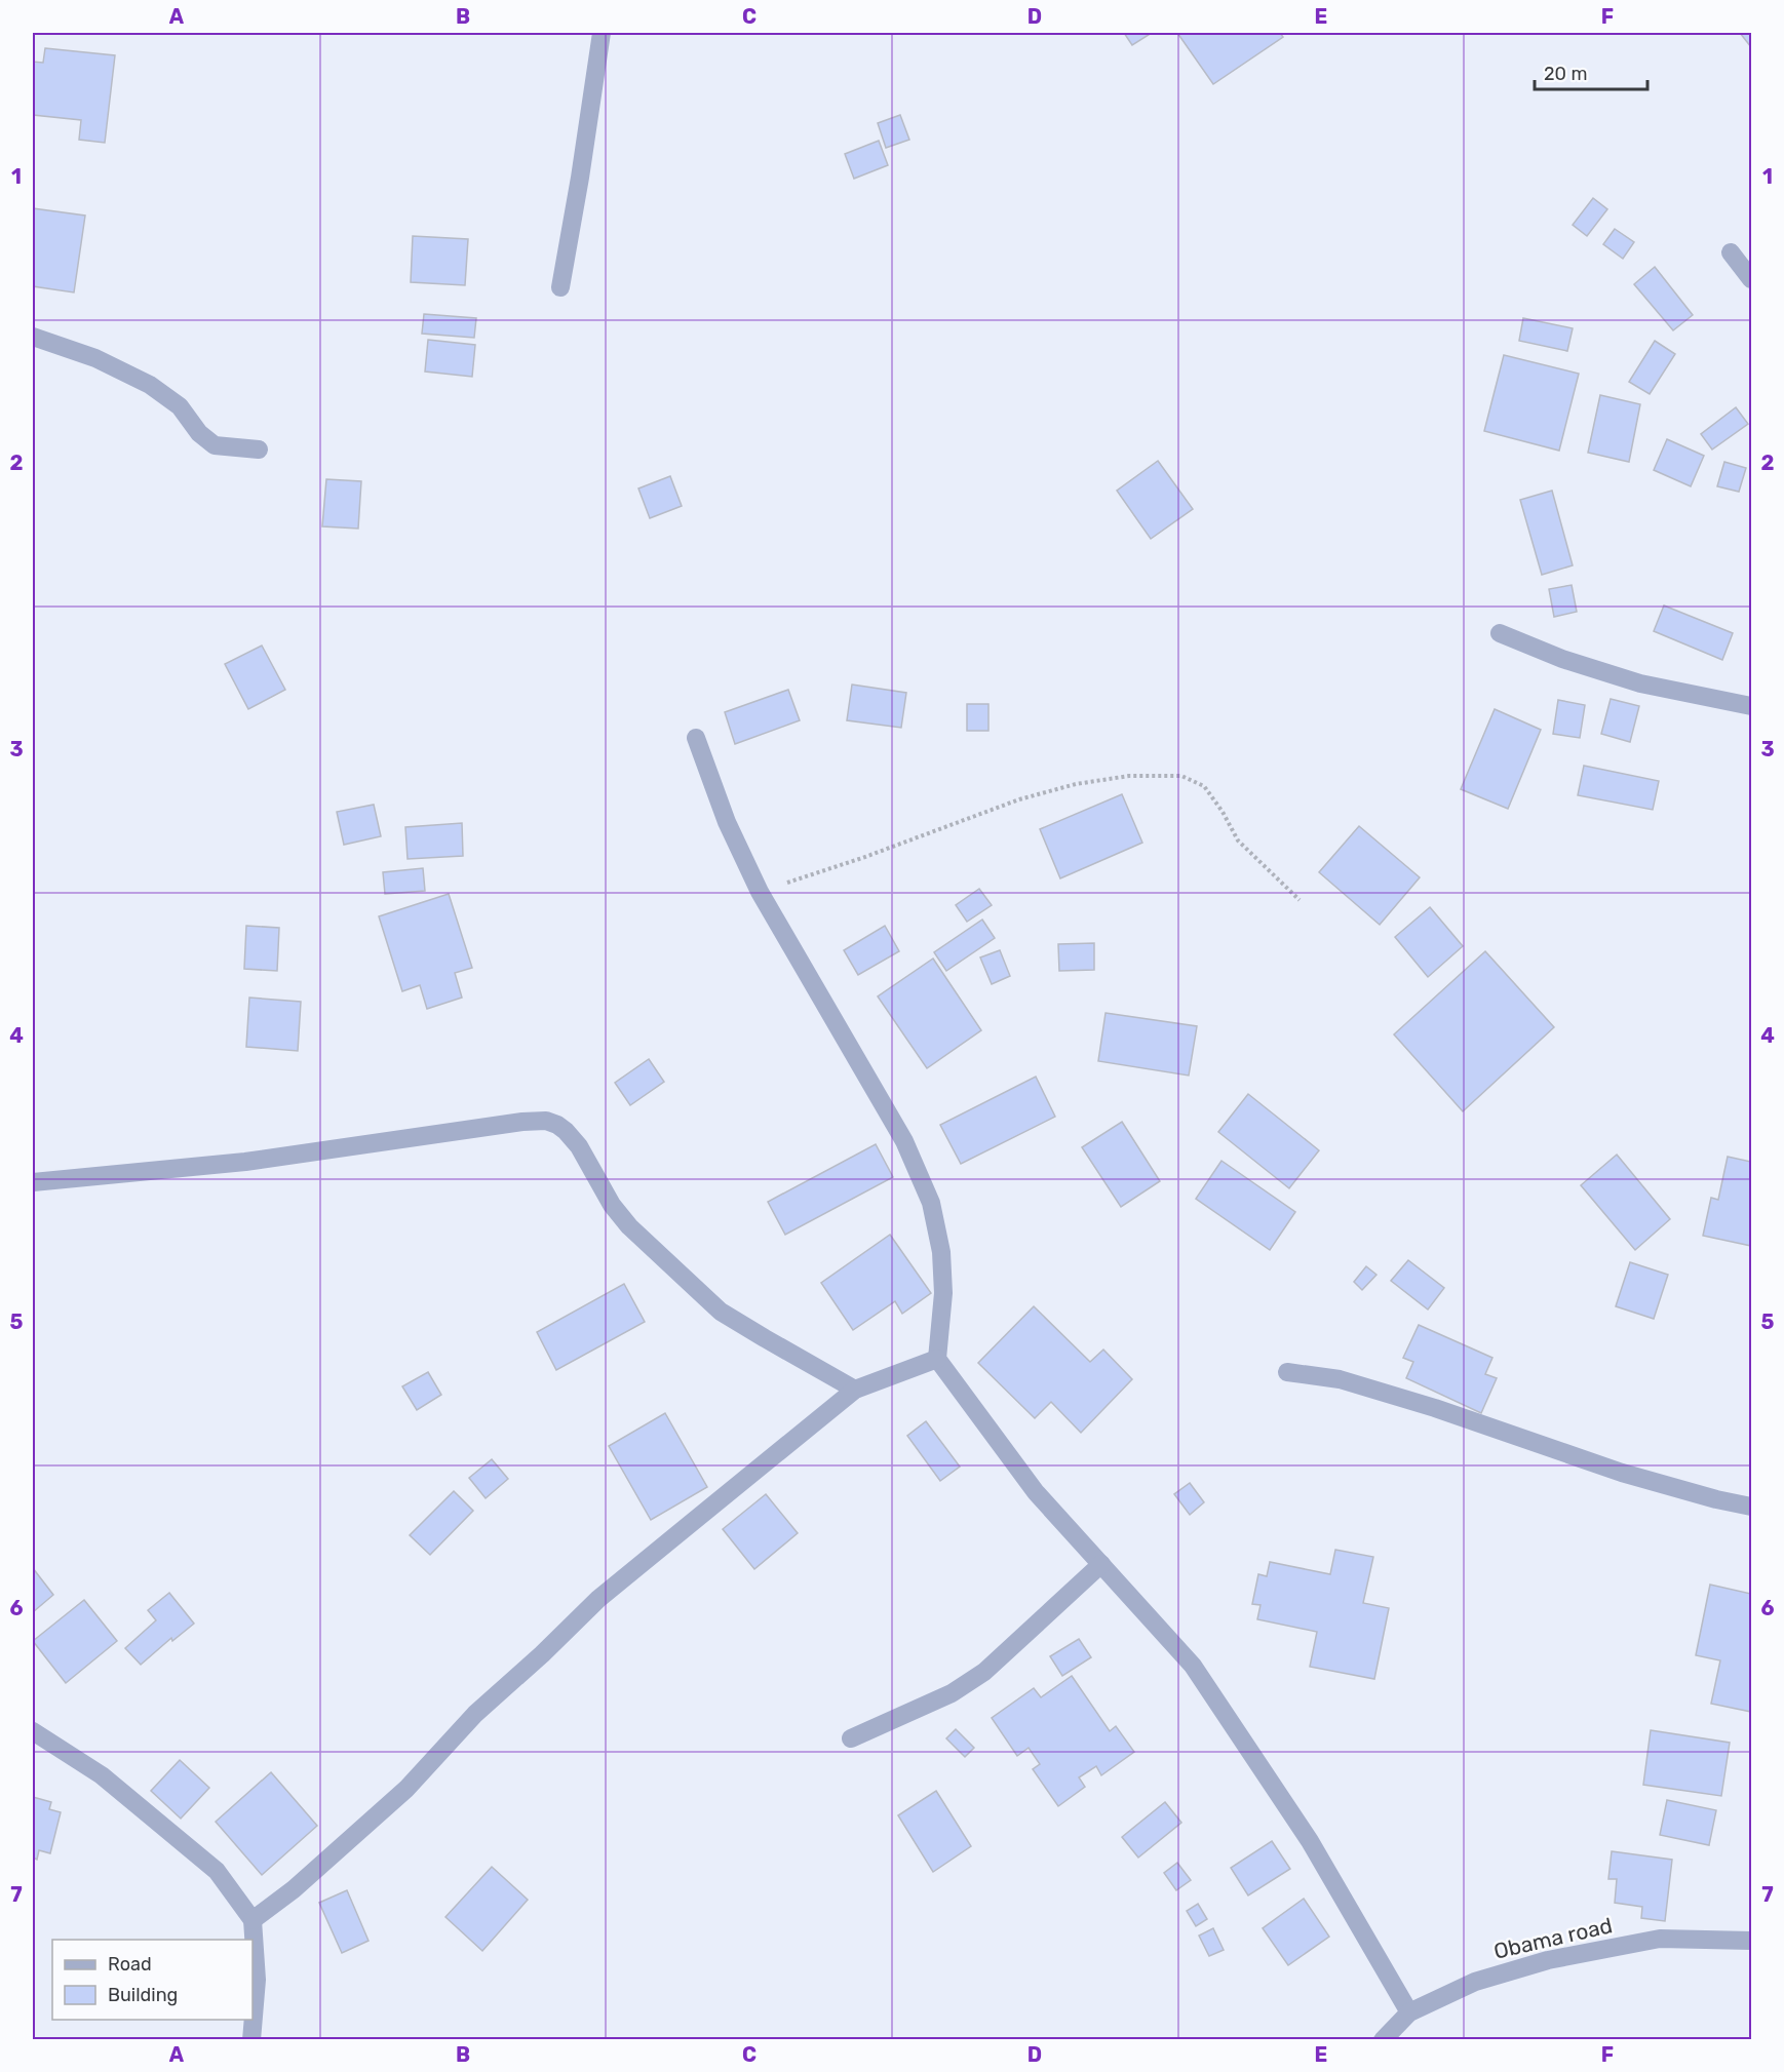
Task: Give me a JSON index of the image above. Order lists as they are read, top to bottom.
{
  "streets": {
    "street": ["Obama road"]
  },
  "legend": ["Road", "Building"],
  "scale_bar": "20 m",
  "grid": {
    "columns": [
      "A",
      "B",
      "C",
      "D",
      "E",
      "F"
    ],
    "rows": [
      "1",
      "2",
      "3",
      "4",
      "5",
      "6",
      "7"
    ]
  }
}
